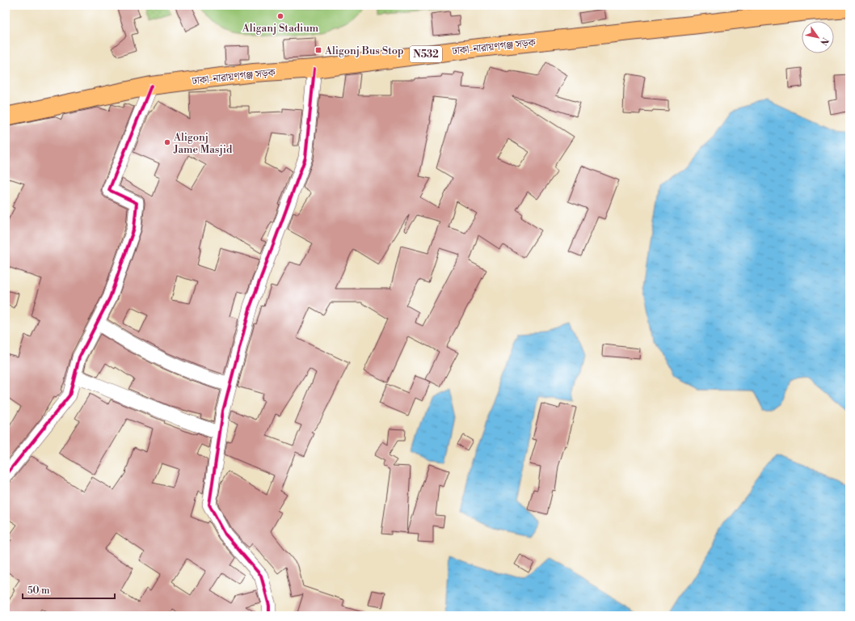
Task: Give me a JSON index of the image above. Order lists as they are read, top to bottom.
{
  "streets": {
    "highway": ["ঢাকা-নারায়ণগঞ্জ সড়ক", "N532"]
  },
  "places": {
    "other": ["Aliganj Stadium", "Aligonj Jame Masjid"],
    "transit": ["Aligonj Bus Stop"]
  },
  "scale_bar": "50 m",
  "north": "bottom right"
}
